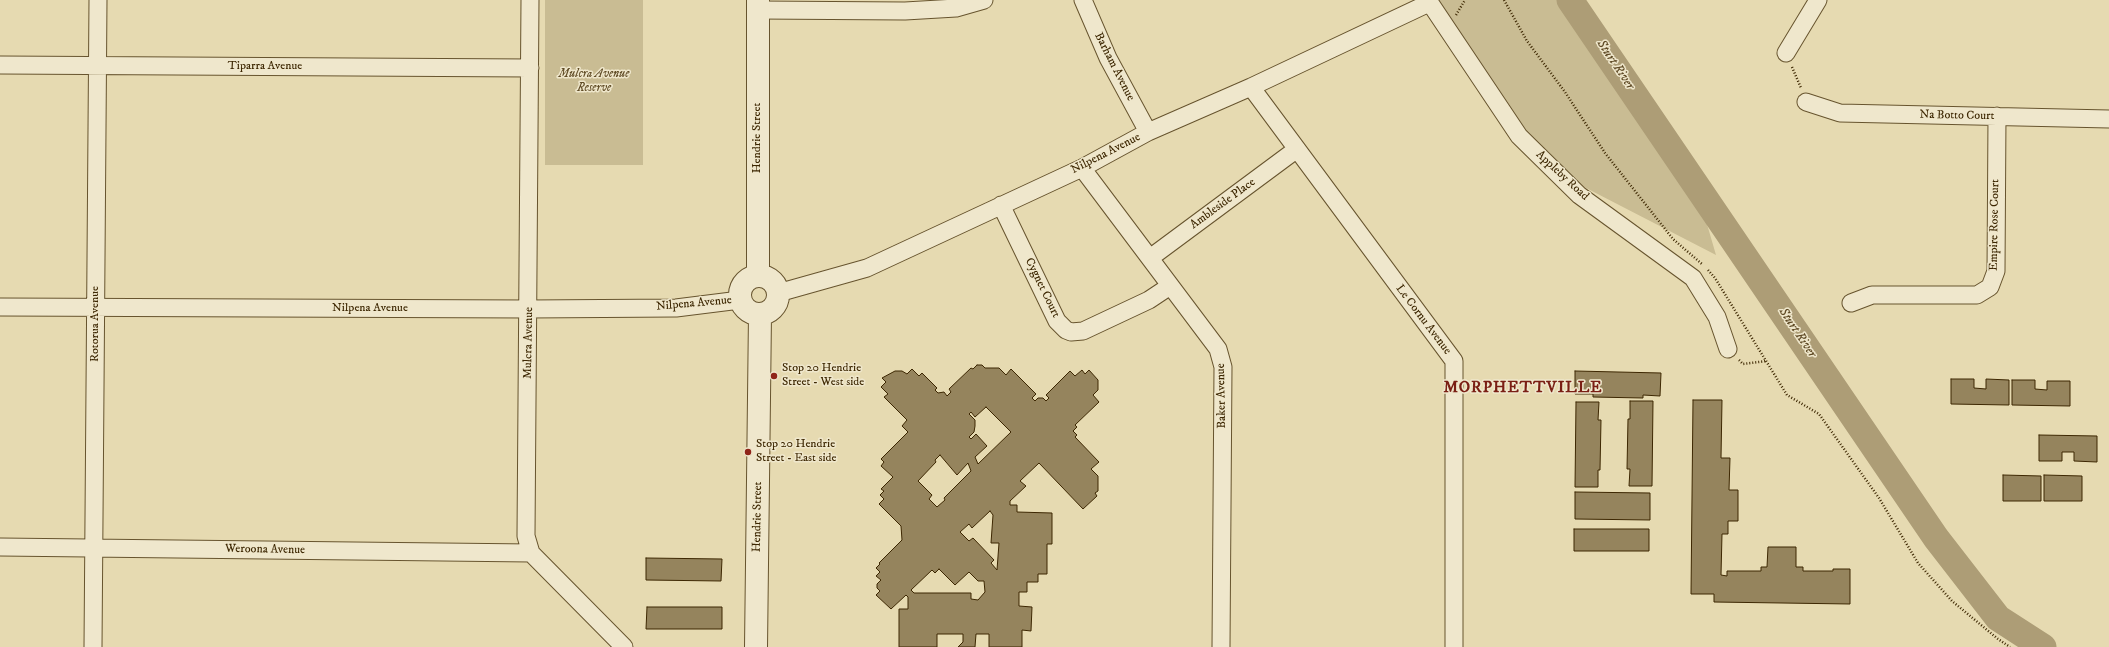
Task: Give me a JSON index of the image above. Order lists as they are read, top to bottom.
{
  "streets": {
    "street": [
      "Tiparra Avenue",
      "Barham Avenue",
      "Na Botto Court",
      "Hendrie Street",
      "Nilpena Avenue",
      "Appleby Road",
      "Ambleside Place",
      "Empire Rose Court",
      "Cygnet Court",
      "Le Cornu Avenue",
      "Rotorua Avenue",
      "Mulcra Avenue",
      "Baker Avenue",
      "Weroona Avenue"
    ]
  },
  "crossings": [
    ["Tiparra Avenue", "Rotorua Avenue"],
    ["Tiparra Avenue", "Mulcra Avenue"],
    ["Barham Avenue", "Nilpena Avenue"],
    ["Na Botto Court", "Empire Rose Court"],
    ["Hendrie Street", "Nilpena Avenue"],
    ["Nilpena Avenue", "Appleby Road"],
    ["Nilpena Avenue", "Cygnet Court"],
    ["Nilpena Avenue", "Le Cornu Avenue"],
    ["Nilpena Avenue", "Rotorua Avenue"],
    ["Nilpena Avenue", "Mulcra Avenue"],
    ["Nilpena Avenue", "Baker Avenue"],
    ["Ambleside Place", "Le Cornu Avenue"],
    ["Ambleside Place", "Baker Avenue"],
    ["Cygnet Court", "Baker Avenue"],
    ["Rotorua Avenue", "Weroona Avenue"],
    ["Mulcra Avenue", "Weroona Avenue"]
  ],
  "districts": ["MORPHETTVILLE"],
  "water": ["Sturt River"],
  "parks": ["Mulcra Avenue Reserve"],
  "places": ["Stop 20 Hendrie Street - West side", "Stop 20 Hendrie Street - East side"]
}
